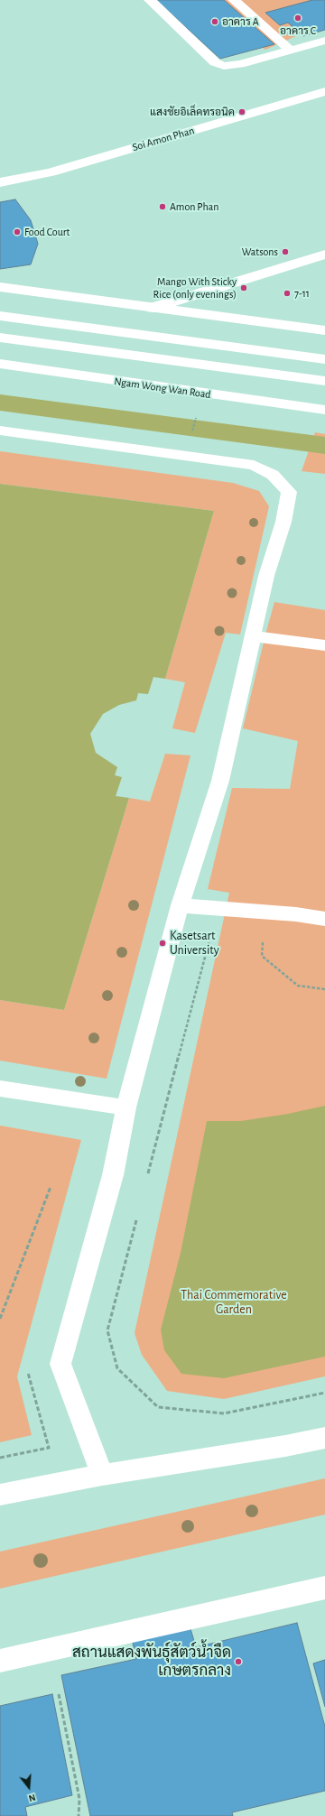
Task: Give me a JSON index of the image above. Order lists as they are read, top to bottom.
{
  "streets": {
    "main road": ["Soi Amon Phan", "Ngam Wong Wan Road"]
  },
  "parks": ["Thai Commemorative Garden"],
  "places": [
    "อาคาร C",
    "อาคาร A",
    "แสงชัยอิเล็คทรอนิค",
    "Amon Phan",
    "Food Court",
    "Watsons",
    "Mango With Sticky Rice (only evenings)",
    "7-11",
    "Kasetsart University",
    "สถานแสดงพันธุ์สัตว์น้ำจืด เกษตรกลาง"
  ],
  "north": "bottom"
}
